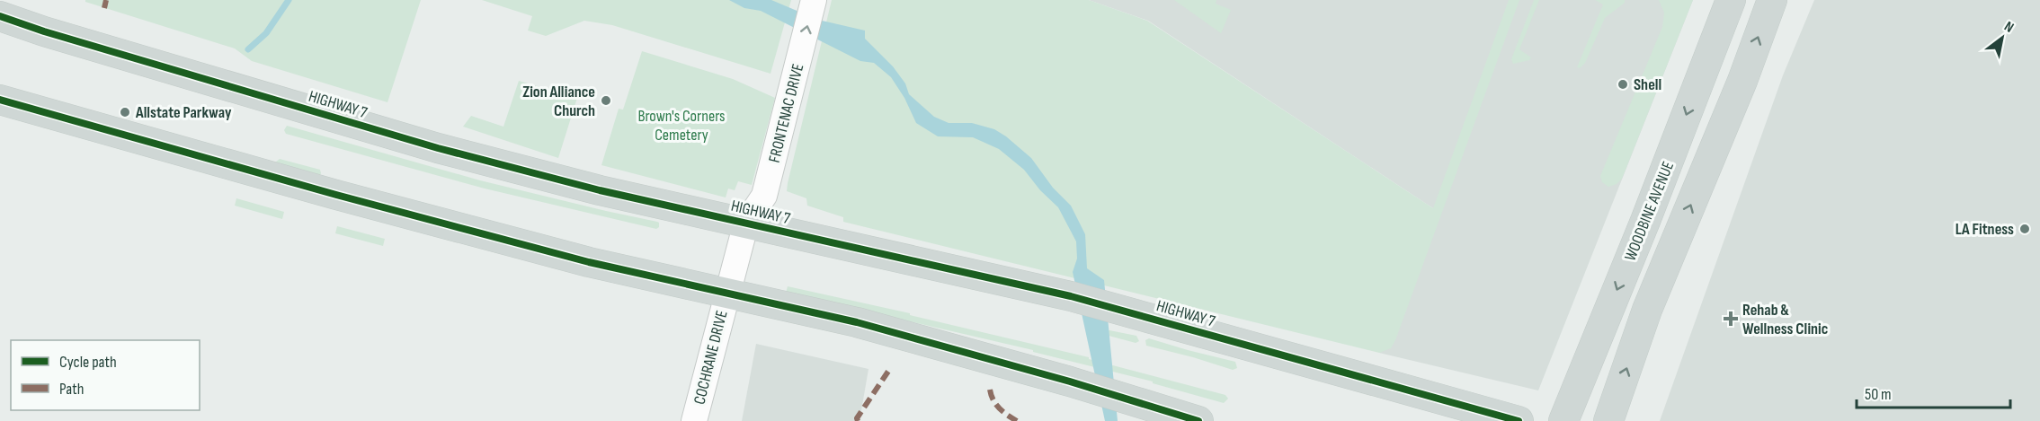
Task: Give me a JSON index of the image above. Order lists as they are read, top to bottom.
{
  "streets": {
    "main road": ["HIGHWAY 7", "WOODBINE AVENUE"],
    "street": ["FRONTENAC DRIVE", "COCHRANE DRIVE"]
  },
  "crossings": [
    ["HIGHWAY 7", "FRONTENAC DRIVE"],
    ["FRONTENAC DRIVE", "COCHRANE DRIVE"]
  ],
  "one_way": ["FRONTENAC DRIVE"],
  "parks": ["Brown's Corners Cemetery"],
  "places": {
    "other": [
      "Shell",
      "Zion Alliance Church",
      "Allstate Parkway",
      "LA Fitness"
    ],
    "health": ["Rehab & Wellness Clinic"]
  },
  "legend": ["Cycle path", "Path"],
  "scale_bar": "50 m",
  "north": "top right"
}
